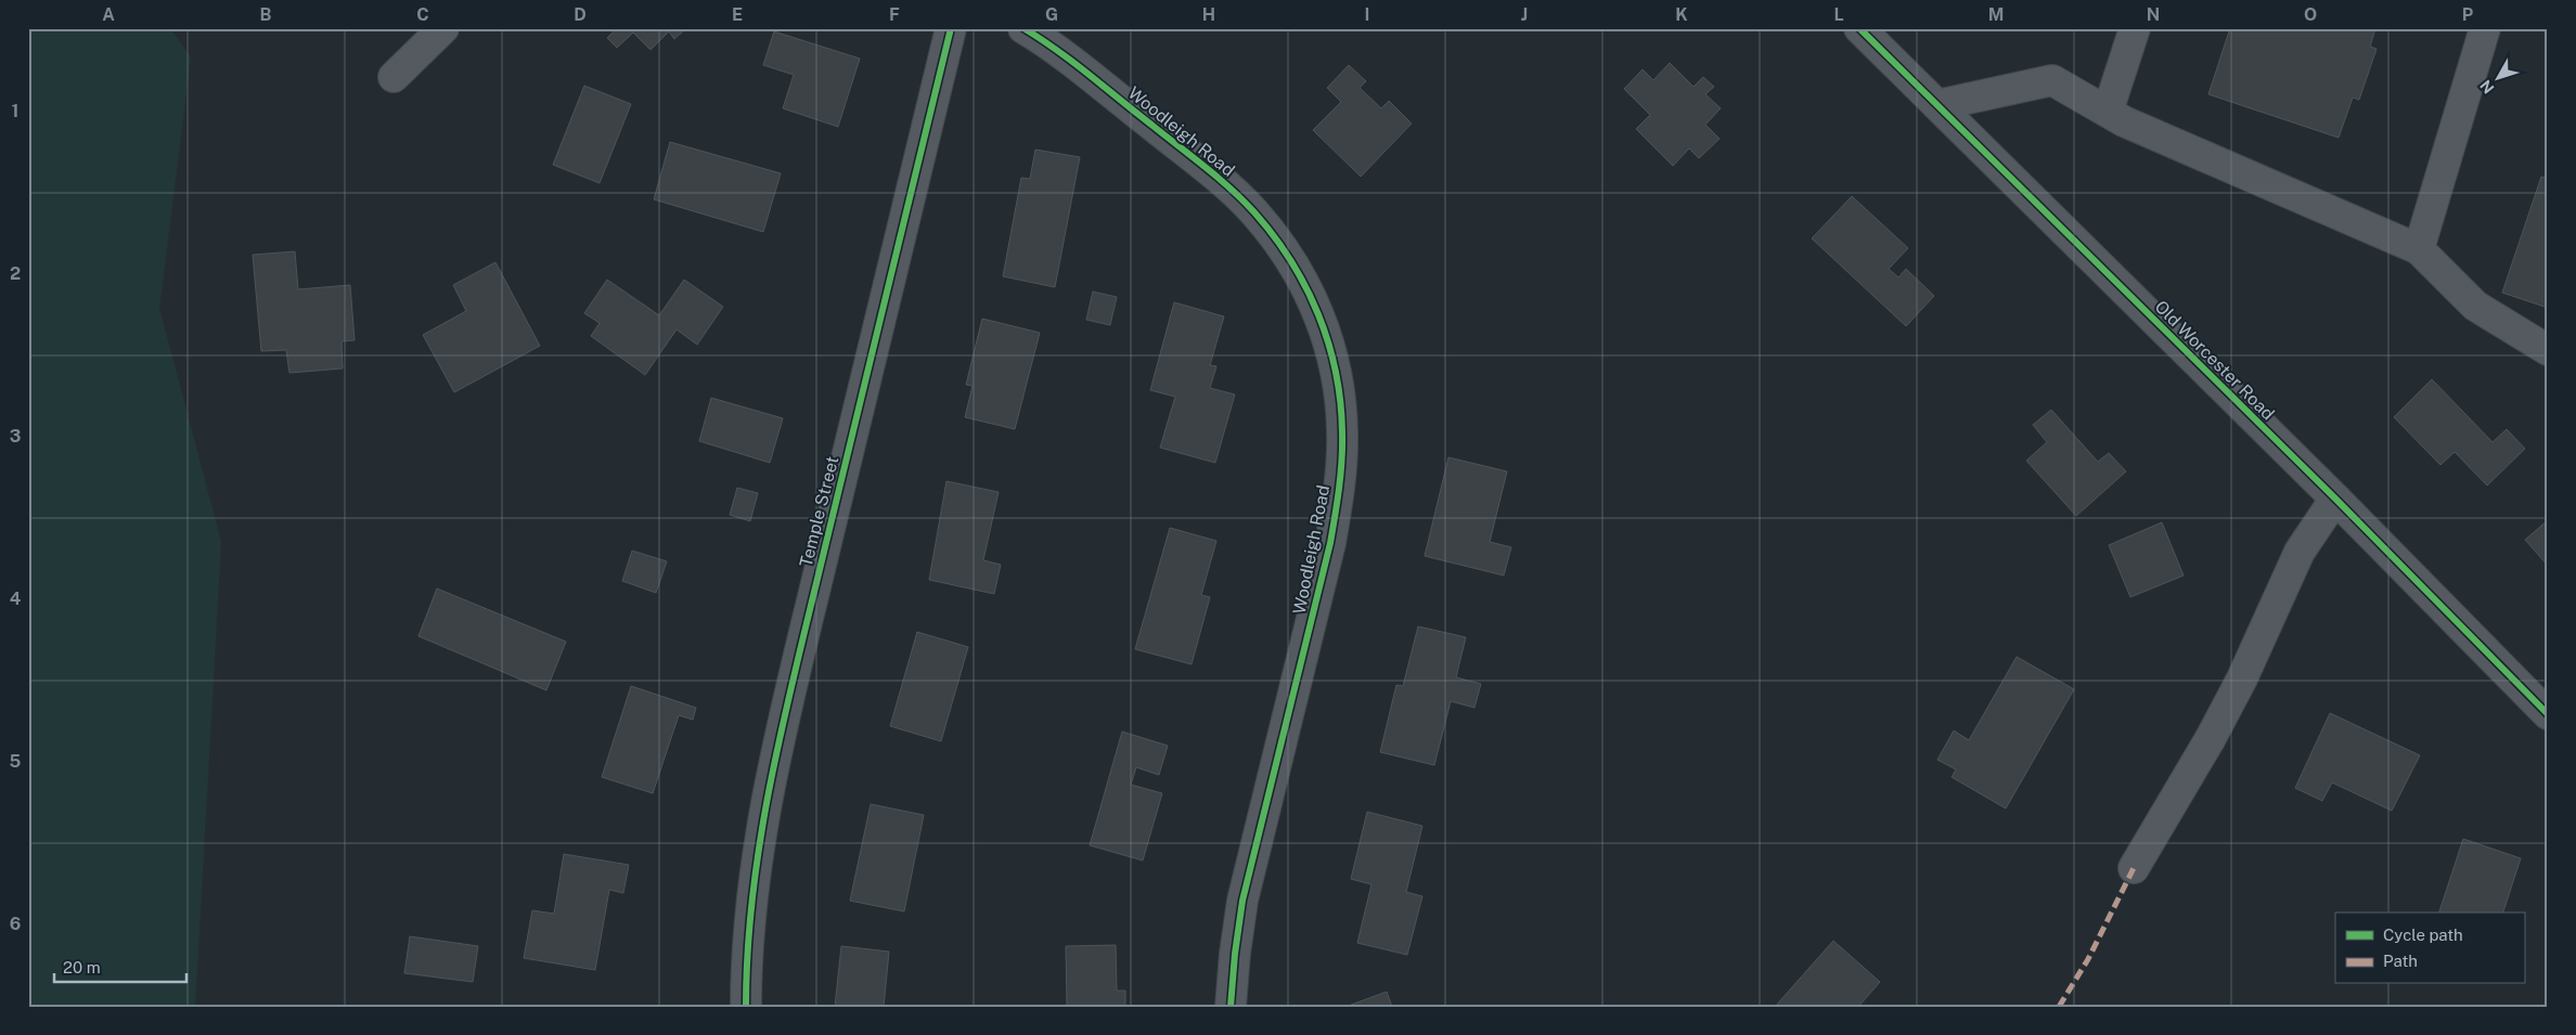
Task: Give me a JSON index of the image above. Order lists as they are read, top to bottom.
{
  "streets": {
    "street": ["Woodleigh Road", "Old Worcester Road", "Temple Street"]
  },
  "legend": ["Cycle path", "Path"],
  "scale_bar": "20 m",
  "north": "bottom left",
  "grid": {
    "columns": [
      "A",
      "B",
      "C",
      "D",
      "E",
      "F",
      "G",
      "H",
      "I",
      "J",
      "K",
      "L",
      "M",
      "N",
      "O",
      "P"
    ],
    "rows": [
      "1",
      "2",
      "3",
      "4",
      "5",
      "6"
    ]
  }
}
